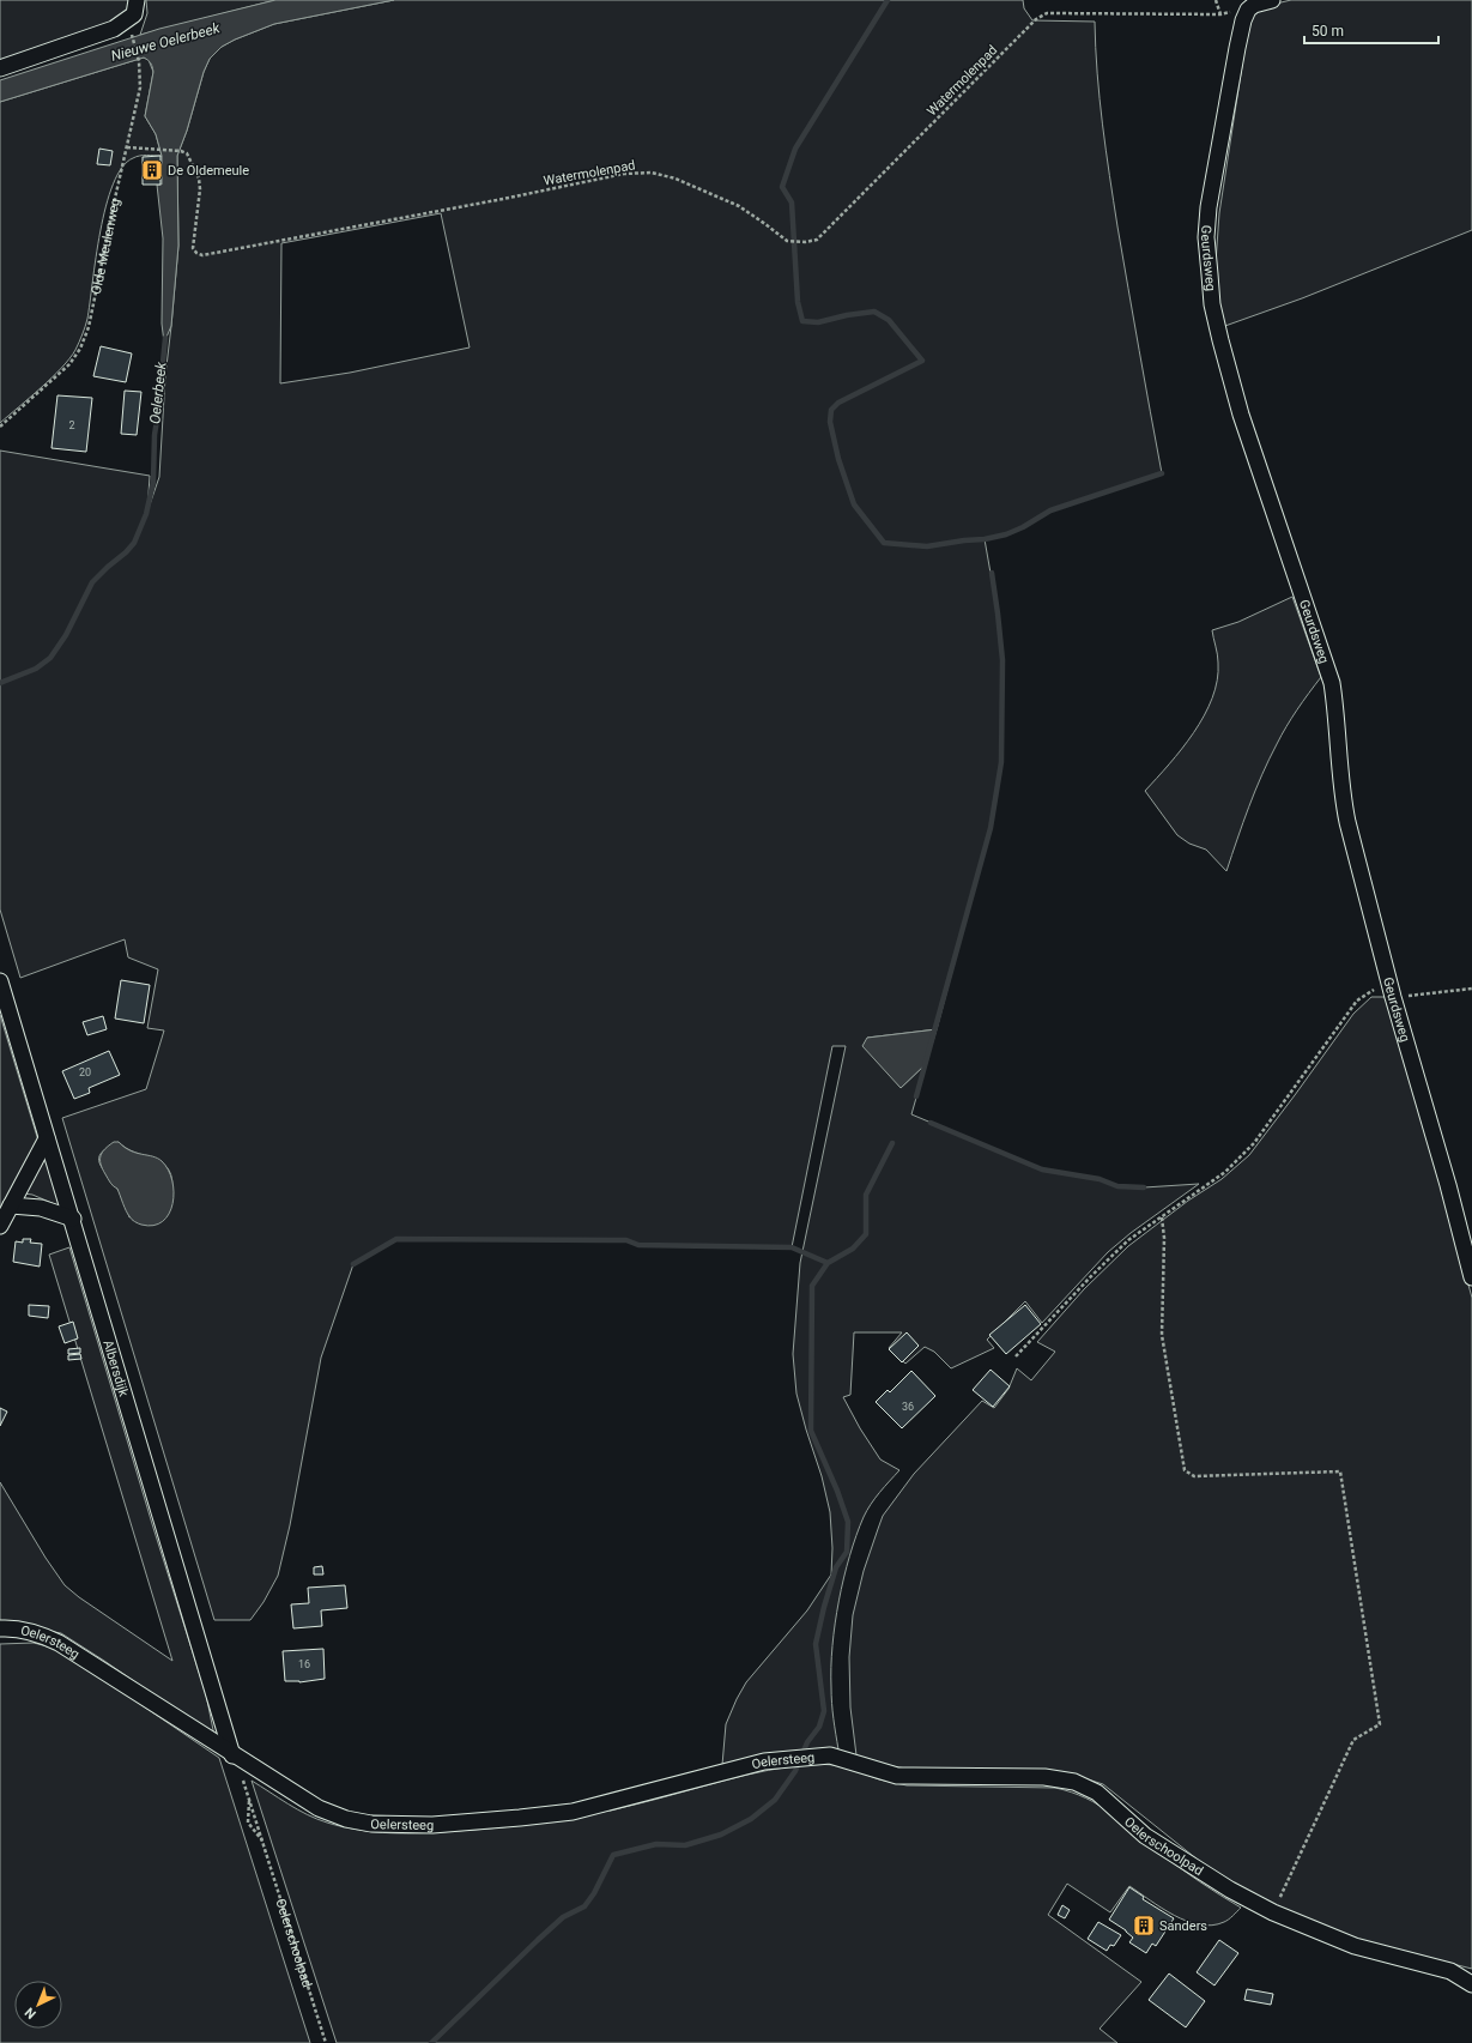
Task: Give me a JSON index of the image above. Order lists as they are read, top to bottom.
{
  "streets": {
    "street": [
      "Geurdsweg",
      "Albersdijk",
      "Oelersteeg",
      "Oelerschoolpad"
    ],
    "path": ["Watermolenpad", "Olde Meulenweg"]
  },
  "crossings": [
    ["Watermolenpad", "Olde Meulenweg"],
    ["Watermolenpad", "Geurdsweg"],
    ["Albersdijk", "Oelersteeg"],
    ["Oelersteeg", "Oelerschoolpad"]
  ],
  "water": ["Nieuwe Oelerbeek", "Oelerbeek"],
  "places": {
    "building": ["De Oldemeule", "Sanders"]
  },
  "house_numbers": [
    "2",
    "20",
    "36",
    "16"
  ],
  "scale_bar": "50 m",
  "north": "bottom left"
}
